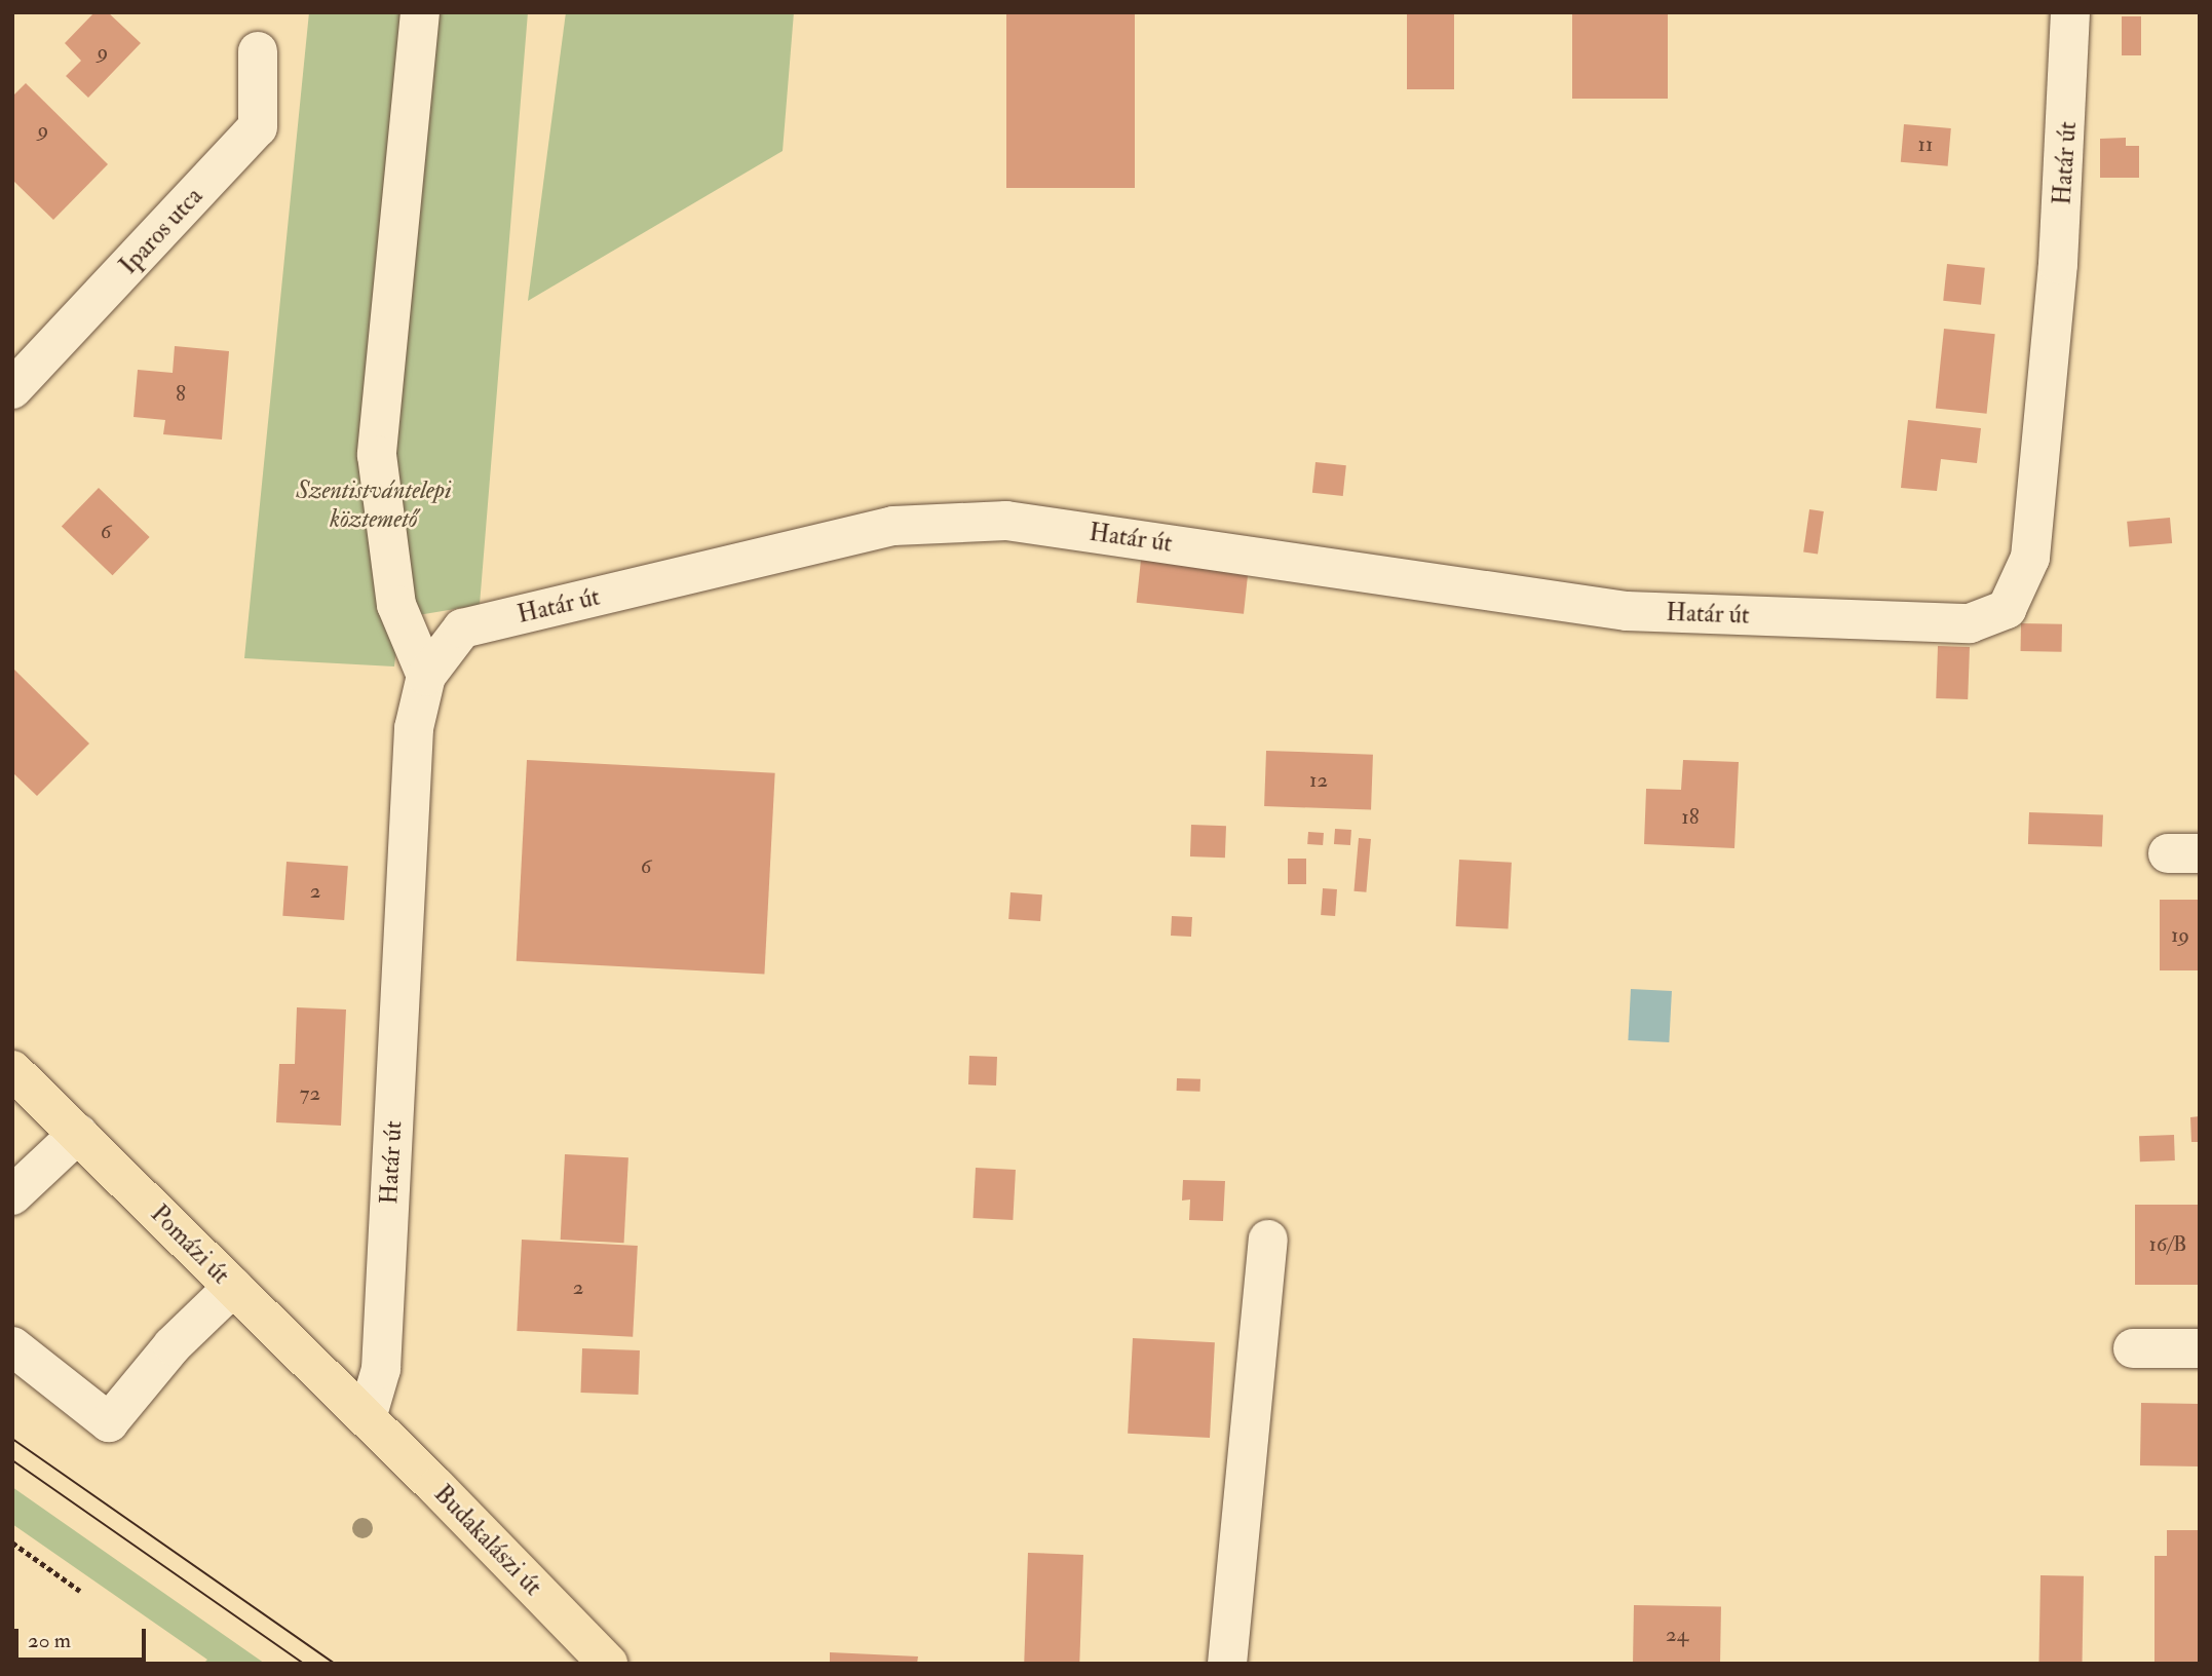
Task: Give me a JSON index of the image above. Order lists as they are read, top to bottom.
{
  "streets": {
    "main road": ["Pomázi út", "Budakalászi út"],
    "street": ["Határ út", "Iparos utca"]
  },
  "crossings": [
    ["Határ út", "Pomázi út"],
    ["Határ út", "Budakalászi út"],
    ["Pomázi út", "Budakalászi út"]
  ],
  "parks": ["Szentistvántelepi köztemető"],
  "house_numbers": [
    "9",
    "9",
    "11",
    "8",
    "6",
    "12",
    "18",
    "6",
    "2",
    "19",
    "72",
    "16/B",
    "2",
    "24"
  ],
  "scale_bar": "20 m"
}
